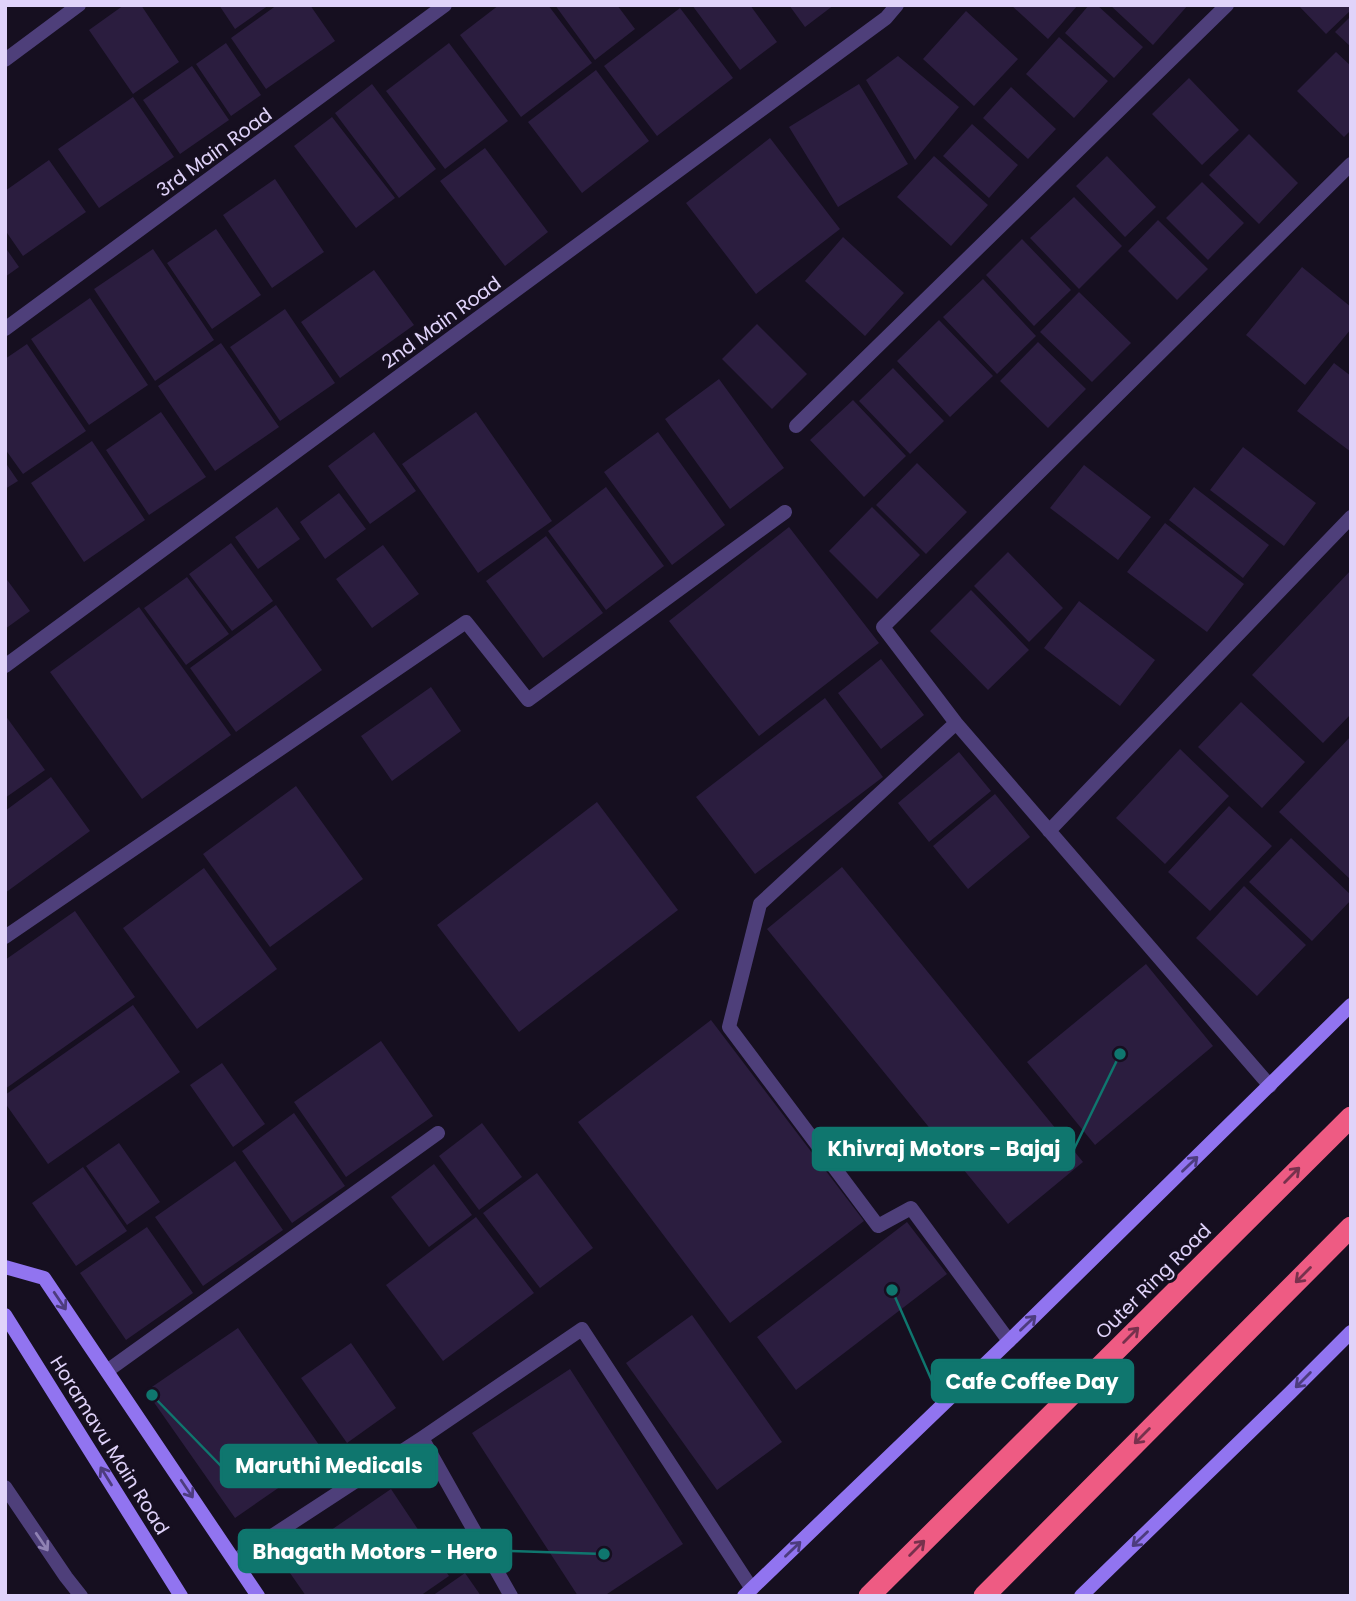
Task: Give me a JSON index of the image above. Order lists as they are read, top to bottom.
{
  "streets": {
    "highway": ["Outer Ring Road"],
    "street": ["3rd Main Road", "2nd Main Road", "Horamavu Main Road"]
  },
  "places": [
    "Khivraj Motors - Bajaj",
    "Cafe Coffee Day",
    "Maruthi Medicals",
    "Bhagath Motors - Hero"
  ]
}
